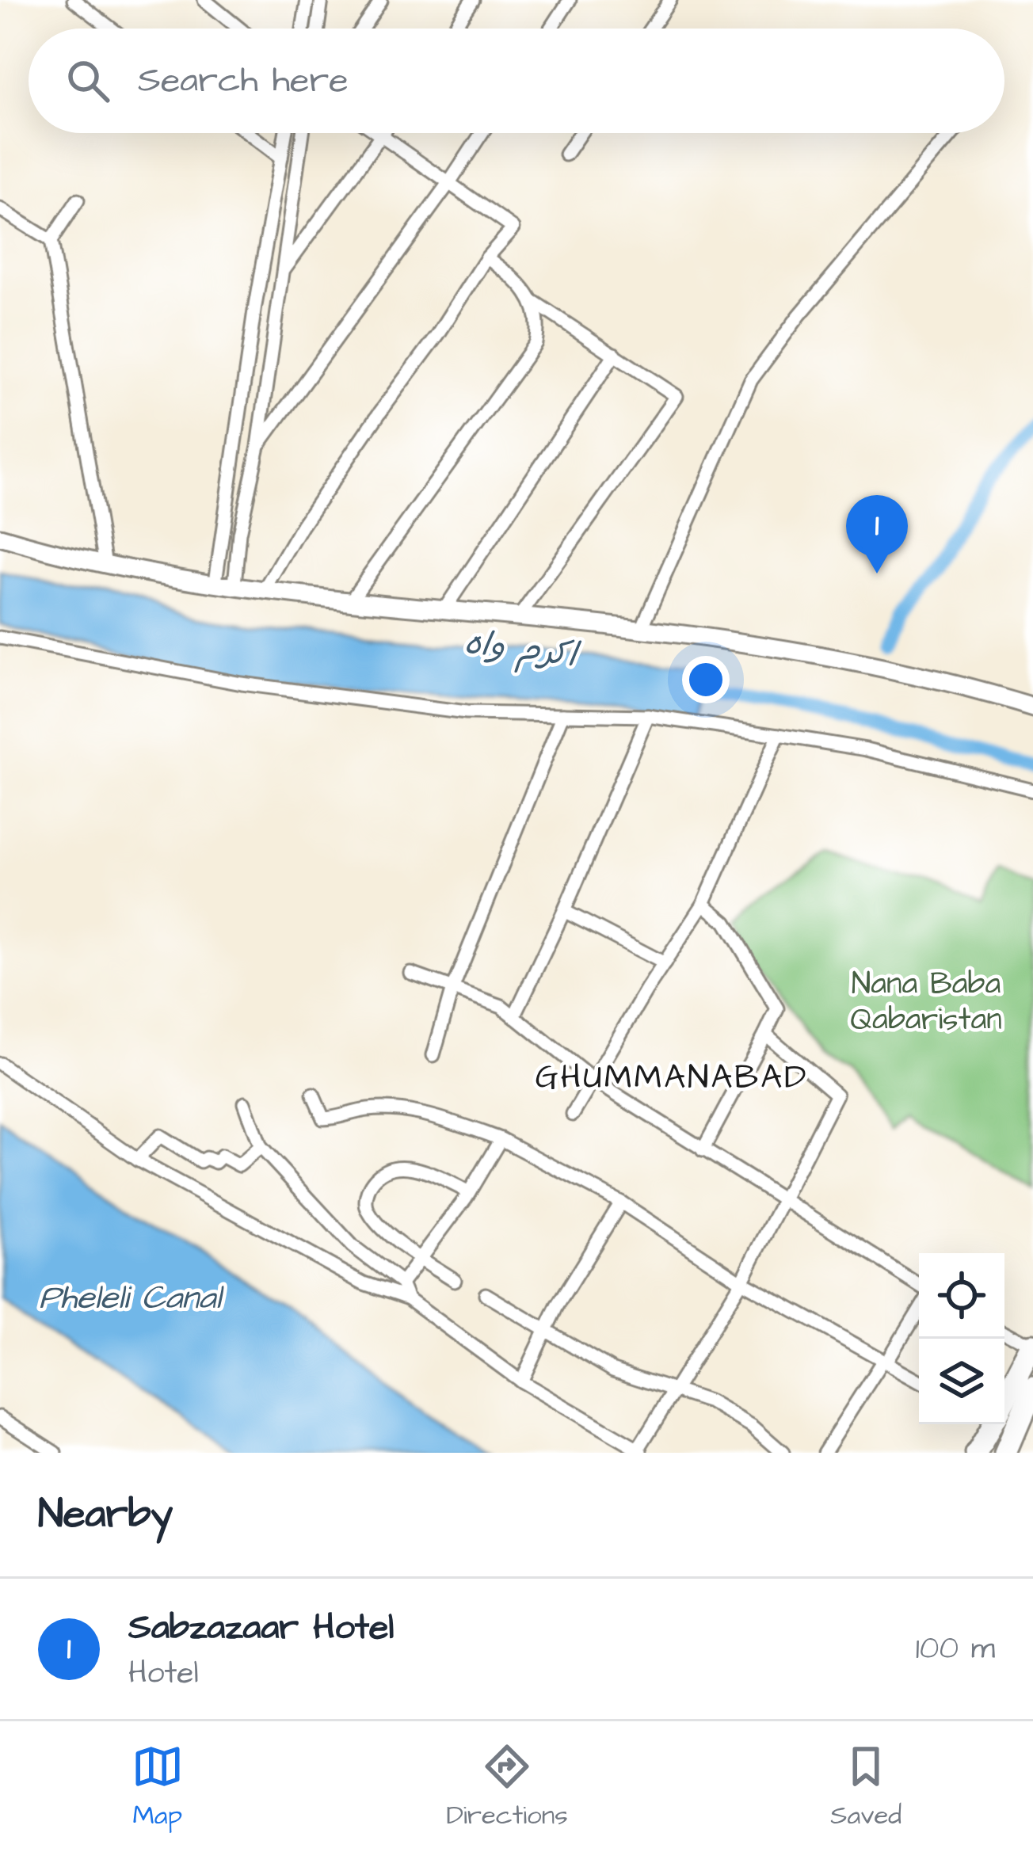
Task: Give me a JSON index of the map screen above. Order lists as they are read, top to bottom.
{
  "districts": ["GHUMMANABAD"],
  "water": ["اکرم واہ", "Pheleli Canal"],
  "parks": ["Nana Baba Qabaristan"],
  "page": {
    "search": "Search here",
    "pins": "1",
    "heading": "Nearby",
    "list": [
      {
        "mark": "1",
        "name": "Sabzazaar Hotel",
        "note": "Hotel",
        "value": "100 m"
      }
    ],
    "nav": ["Map", "Directions", "Saved"]
  }
}
